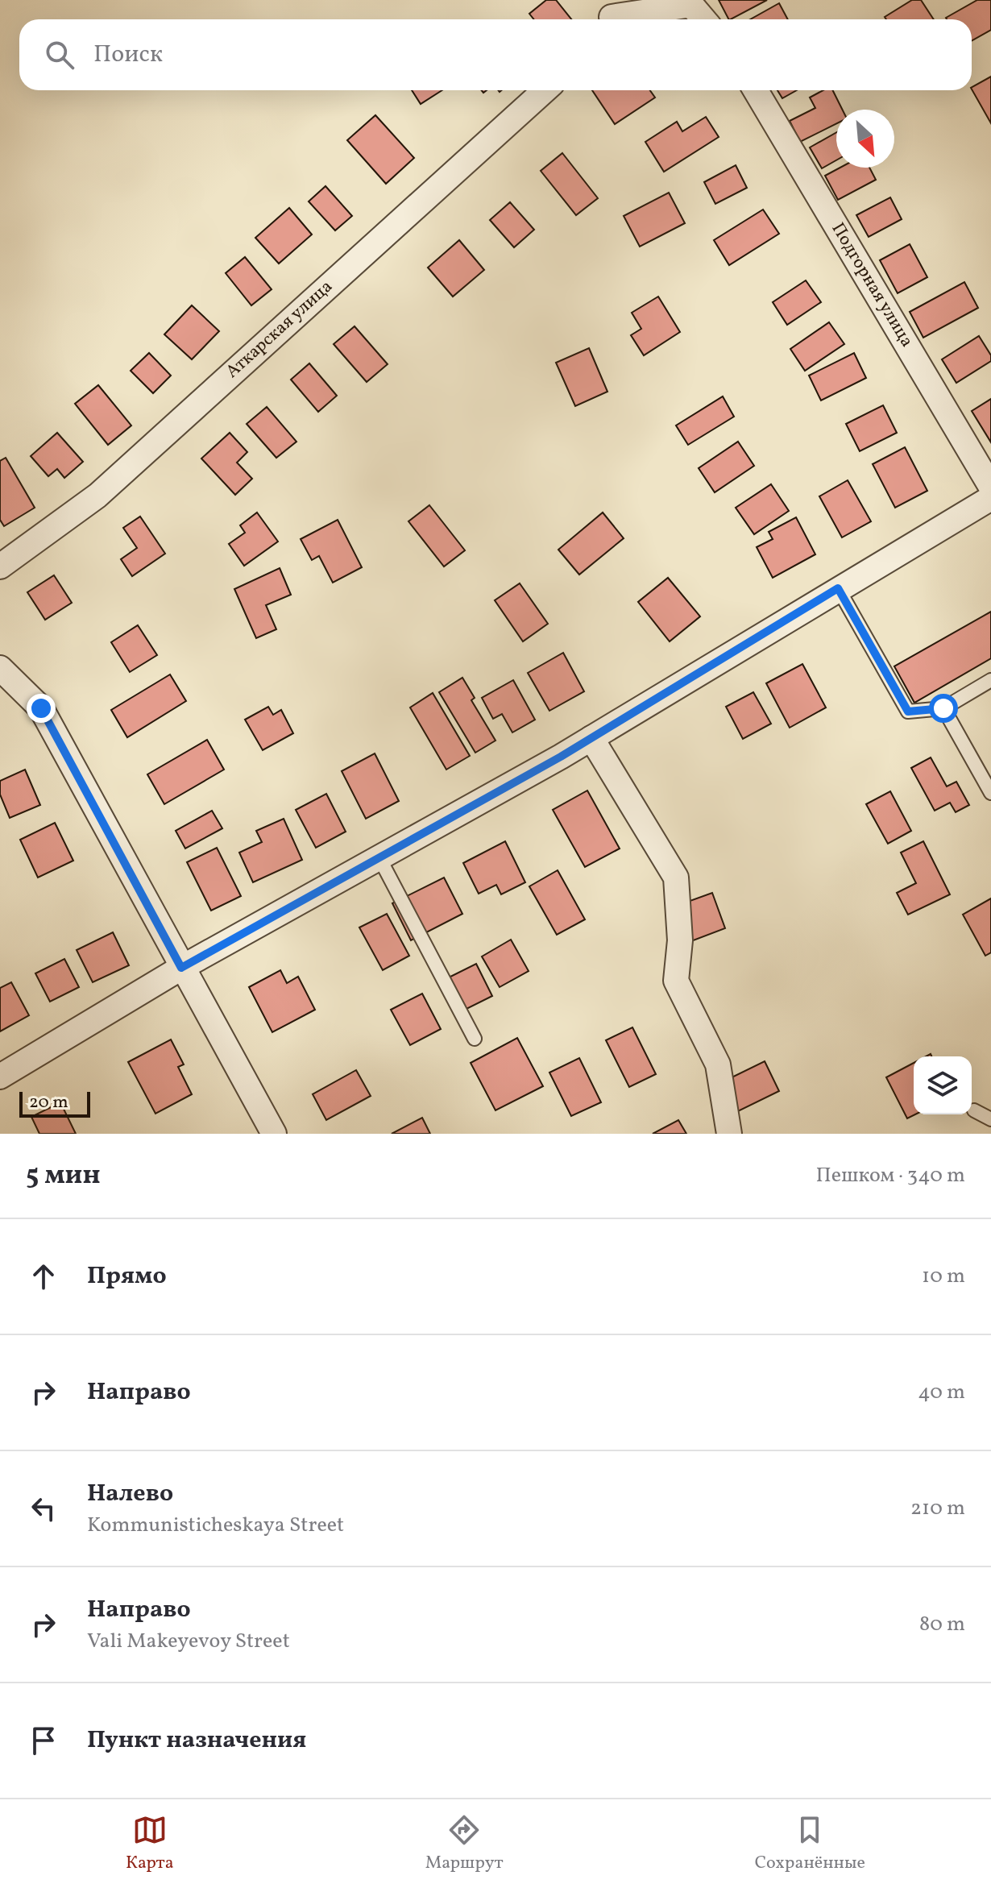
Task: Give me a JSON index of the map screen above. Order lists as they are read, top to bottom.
{
  "streets": {
    "street": ["Подгорная улица", "Аткарская улица"]
  },
  "scale_bar": "20 m",
  "north": "bottom right",
  "page": {
    "search": "Поиск",
    "scale": "20 m",
    "heading": ["5 мин", "Пешком · 340 m"],
    "list": [
      ["Прямо", "10 m"],
      ["Направо", "40 m"],
      ["Налево", "Kommunisticheskaya Street", "210 m"],
      ["Направо", "Vali Makeyevoy Street", "80 m"],
      "Пункт назначения"
    ],
    "nav": ["Карта", "Маршрут", "Сохранённые"]
  }
}
